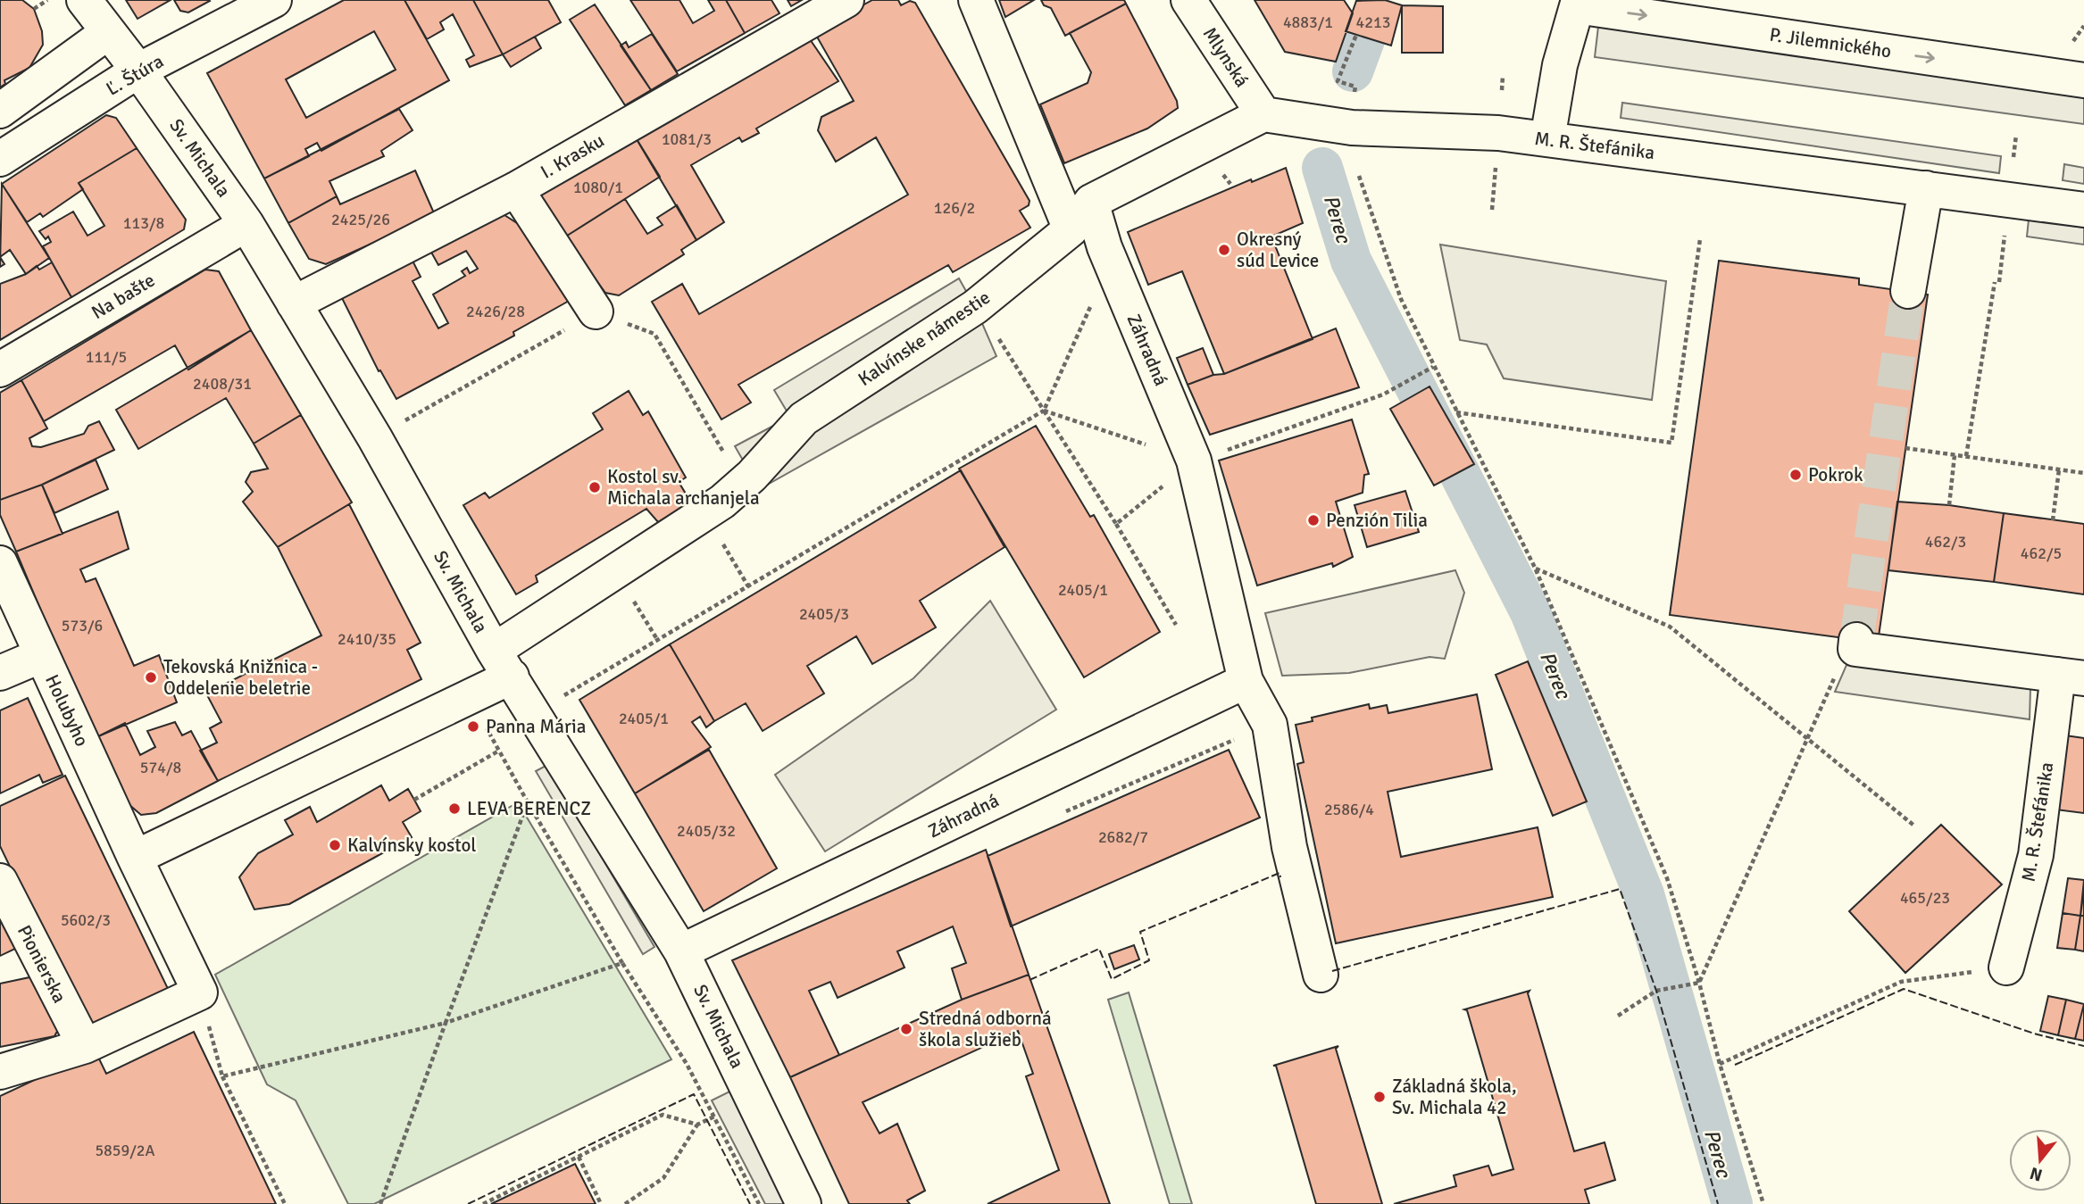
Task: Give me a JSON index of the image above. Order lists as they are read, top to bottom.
{
  "streets": {
    "street": [
      "P. Jilemnického",
      "Mlynská",
      "Ľ. Štúra",
      "M. R. Štefánika",
      "I. Krasku",
      "Sv. Michala",
      "Na bašte",
      "Kalvínske námestie",
      "Záhradná",
      "Holubyho",
      "Pionierska"
    ]
  },
  "crossings": [
    ["P. Jilemnického", "M. R. Štefánika"],
    ["Mlynská", "M. R. Štefánika"],
    ["Mlynská", "Kalvínske námestie"],
    ["Ľ. Štúra", "Sv. Michala"],
    ["M. R. Štefánika", "Kalvínske námestie"],
    ["I. Krasku", "Sv. Michala"],
    ["Sv. Michala", "Na bašte"],
    ["Sv. Michala", "Kalvínske námestie"],
    ["Sv. Michala", "Záhradná"],
    ["Kalvínske námestie", "Záhradná"],
    ["Kalvínske námestie", "Holubyho"]
  ],
  "one_way": ["P. Jilemnického"],
  "water": ["Perec"],
  "places": [
    "Okresný súd Levice",
    "Pokrok",
    "Kostol sv. Michala archanjela",
    "Penzión Tilia",
    "Tekovská Knižnica - Oddelenie beletrie",
    "Panna Mária",
    "LEVA BERENCZ",
    "Kalvínsky kostol",
    "Stredná odborná škola služieb",
    "Základná škola, Sv. Michala 42"
  ],
  "house_numbers": [
    "4883/1",
    "4213",
    "1081/3",
    "1080/1",
    "126/2",
    "2425/26",
    "113/8",
    "2426/28",
    "111/5",
    "2408/31",
    "462/3",
    "462/5",
    "2405/1",
    "2405/3",
    "573/6",
    "2410/35",
    "2405/1",
    "574/8",
    "2586/4",
    "2405/32",
    "2682/7",
    "465/23",
    "5602/3",
    "5859/2A"
  ],
  "north": "bottom"
}
